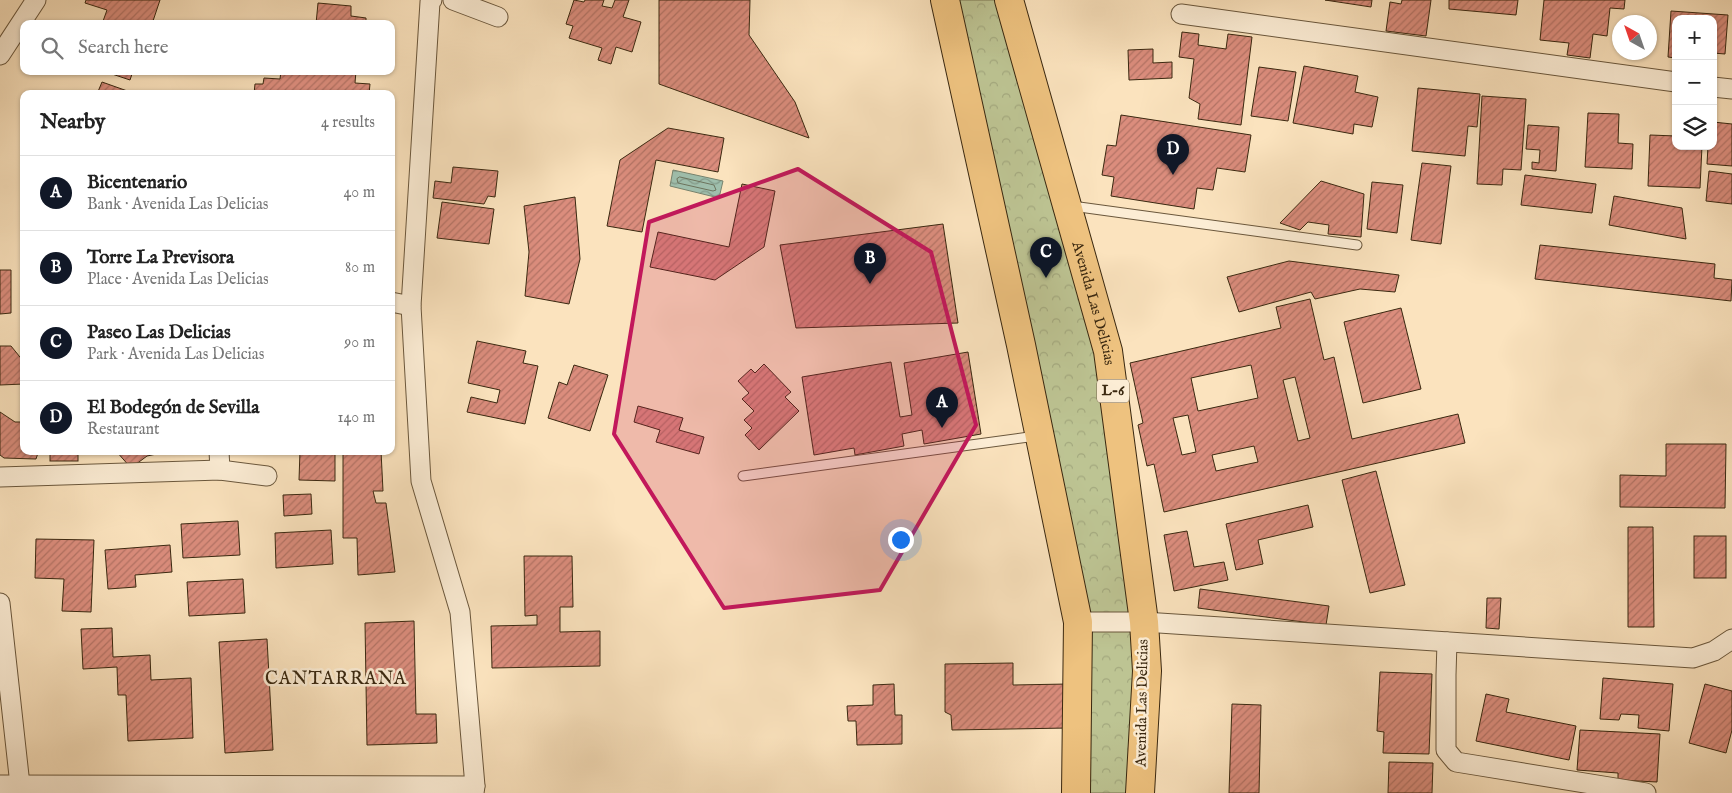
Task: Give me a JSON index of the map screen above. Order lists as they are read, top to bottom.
{
  "streets": {
    "main road": ["Avenida Las Delicias", "L-6"]
  },
  "districts": ["CANTARRANA"],
  "north": "top left",
  "page": {
    "map_buttons": ["+", "−"],
    "search": "Search here",
    "heading": ["Nearby", "4 results"],
    "pins": [
      "D",
      "C",
      "B",
      "A"
    ],
    "list": [
      {
        "mark": "A",
        "name": "Bicentenario",
        "note": "Bank · Avenida Las Delicias",
        "value": "40 m"
      },
      {
        "mark": "B",
        "name": "Torre La Previsora",
        "note": "Place · Avenida Las Delicias",
        "value": "80 m"
      },
      {
        "mark": "C",
        "name": "Paseo Las Delicias",
        "note": "Park · Avenida Las Delicias",
        "value": "90 m"
      },
      {
        "mark": "D",
        "name": "El Bodegón de Sevilla",
        "note": "Restaurant",
        "value": "140 m"
      }
    ]
  }
}
